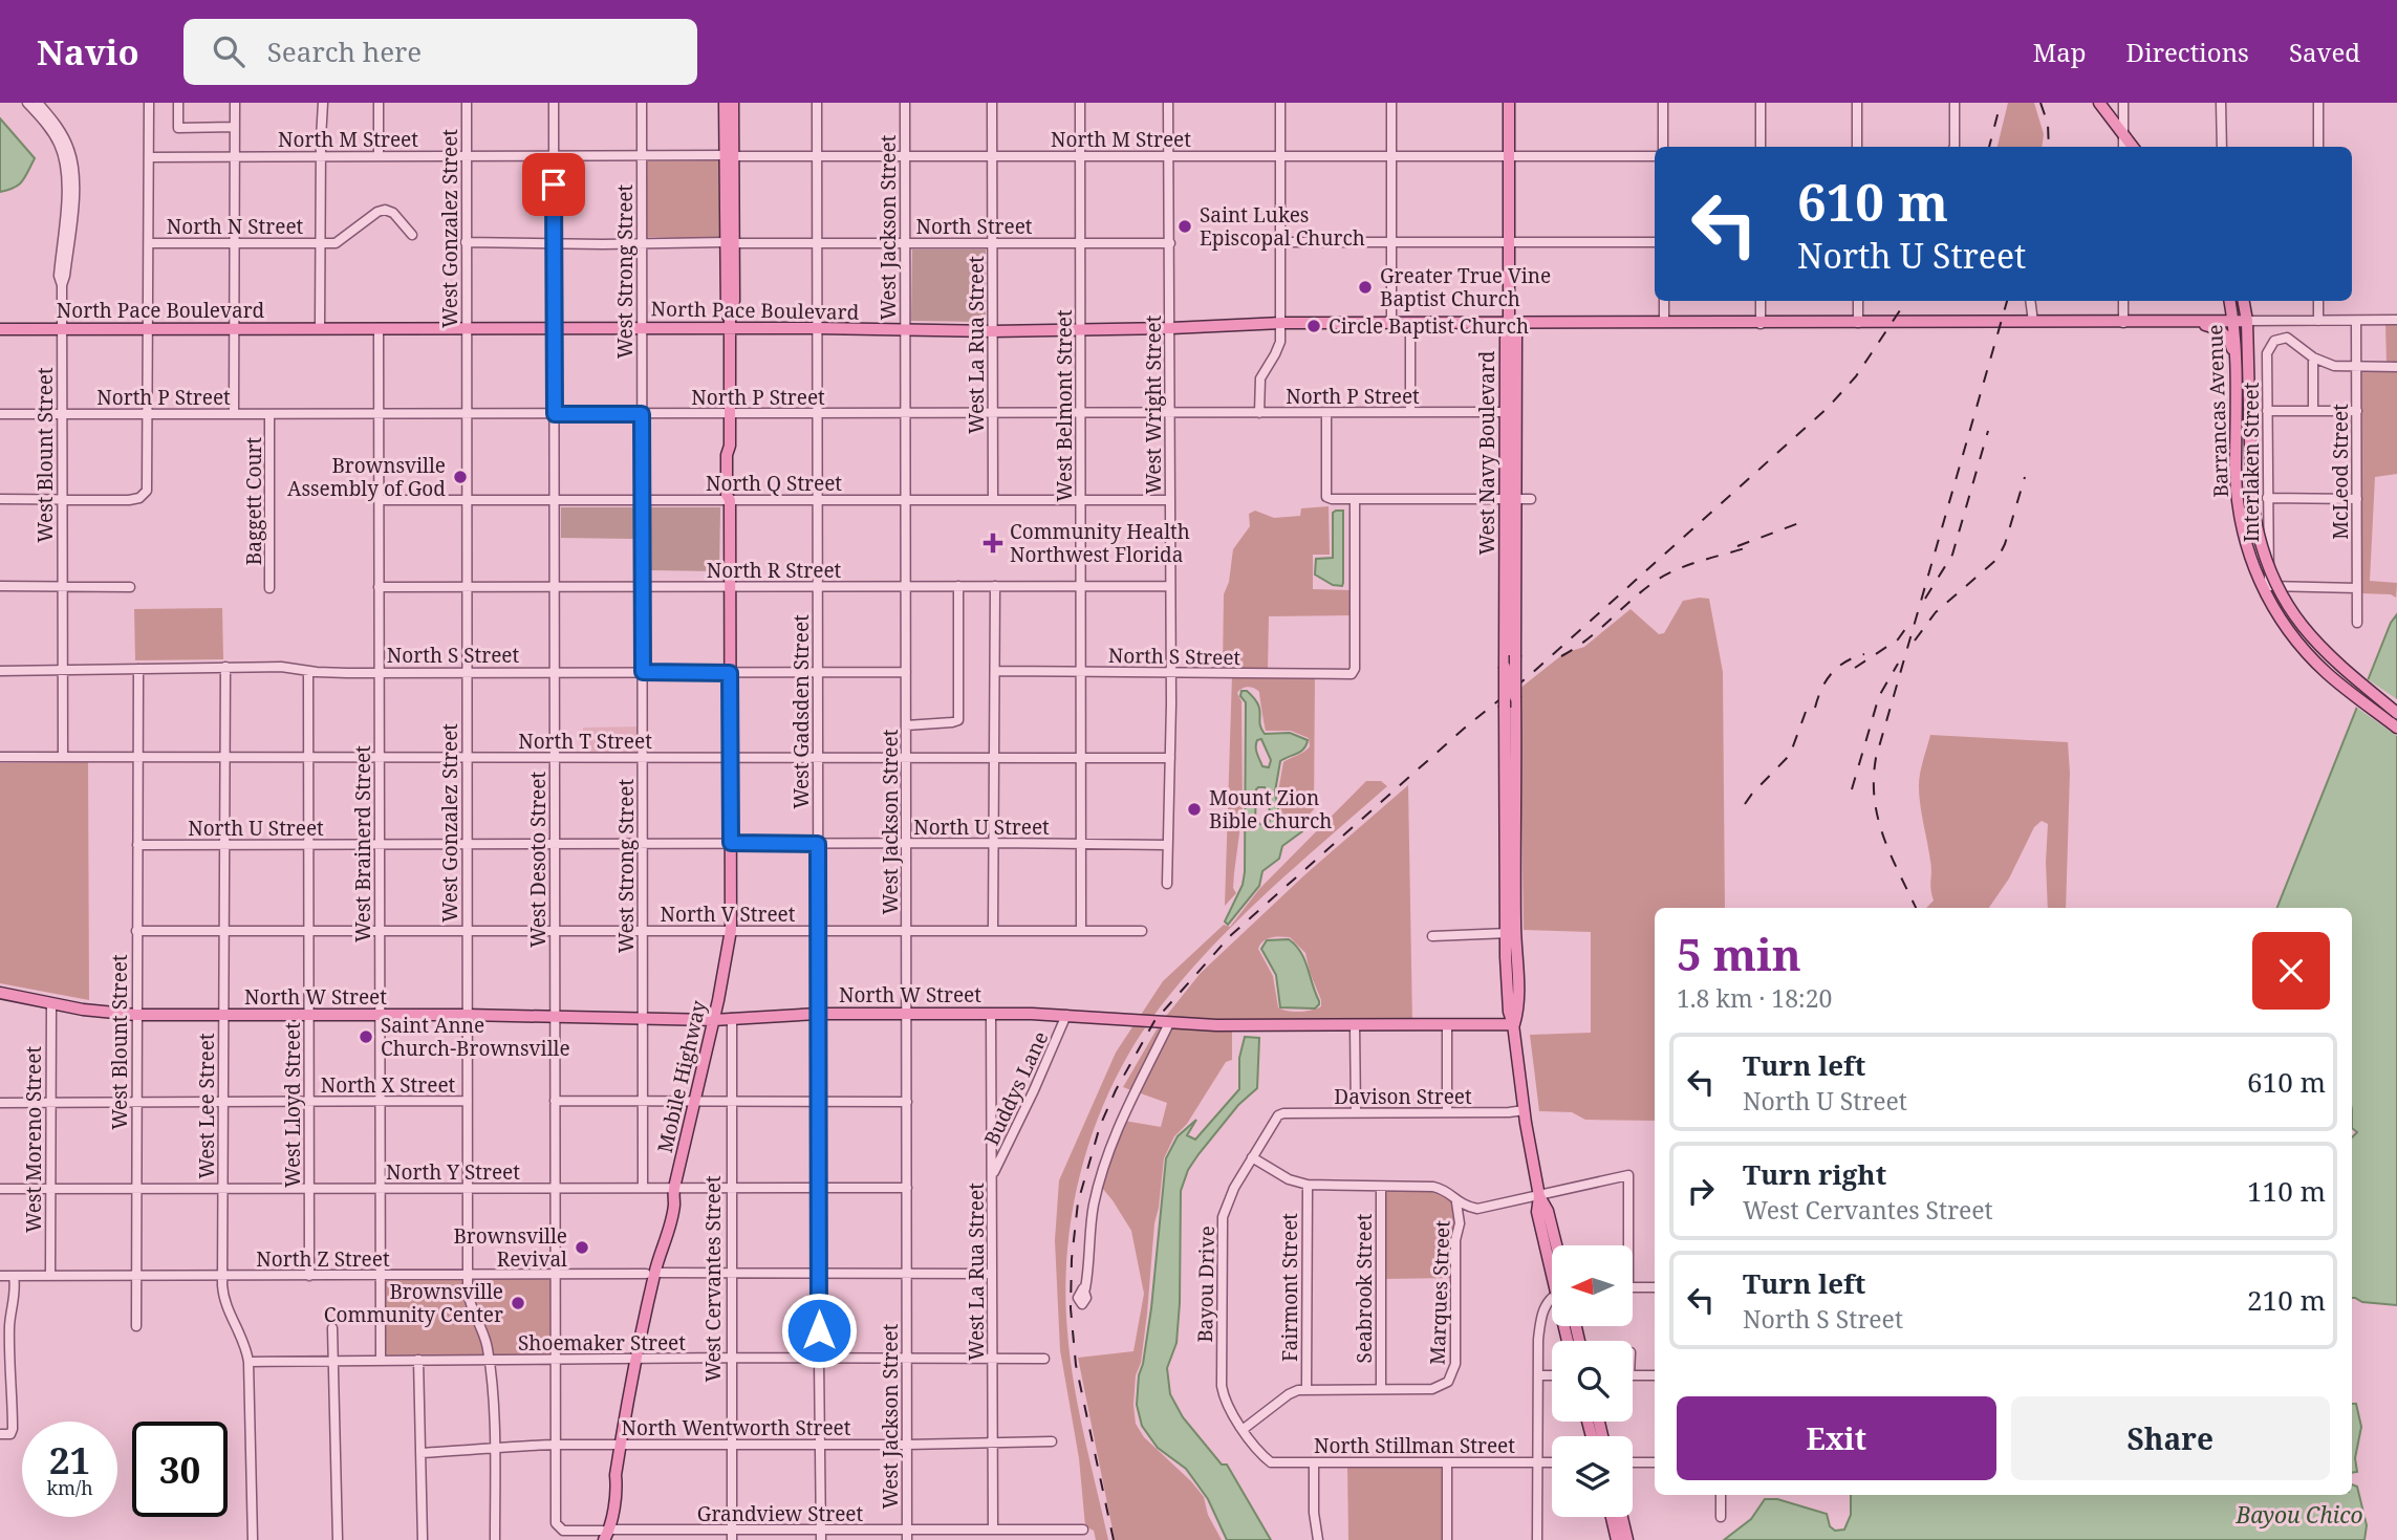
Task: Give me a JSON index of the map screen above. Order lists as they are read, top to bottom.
{
  "streets": {
    "main road": [
      "North Pace Boulevard",
      "Barrancas Avenue",
      "West Navy Boulevard",
      "North W Street",
      "Mobile Highway"
    ],
    "street": [
      "North M Street",
      "North N Street",
      "North Street",
      "West Jackson Street",
      "West Gonzalez Street",
      "West Strong Street",
      "West La Rua Street",
      "North P Street",
      "West Wright Street",
      "West Belmont Street",
      "West Blount Street",
      "Interlaken Street",
      "McLeod Street",
      "North Q Street",
      "Baggett Court",
      "North R Street",
      "North S Street",
      "West Gadsden Street",
      "North T Street",
      "North U Street",
      "West Brainerd Street",
      "West Desoto Street",
      "North V Street",
      "North X Street",
      "Buddys Lane",
      "Davison Street",
      "West Lloyd Street",
      "West Lee Street",
      "West Moreno Street",
      "North Y Street",
      "North Z Street",
      "West Cervantes Street",
      "Bayou Drive",
      "Fairmont Street",
      "Seabrook Street",
      "Marques Street",
      "Shoemaker Street",
      "North Wentworth Street",
      "North Stillman Street",
      "Grandview Street"
    ]
  },
  "crossings": [
    ["North M Street", "West Jackson Street"],
    ["North M Street", "West Gonzalez Street"],
    ["North M Street", "West Strong Street"],
    ["North M Street", "West La Rua Street"],
    ["North M Street", "West Wright Street"],
    ["North M Street", "West Belmont Street"],
    ["North M Street", "West Navy Boulevard"],
    ["North M Street", "West Gadsden Street"],
    ["North M Street", "West Desoto Street"],
    ["North Street", "West Jackson Street"],
    ["North Street", "West La Rua Street"],
    ["North Street", "West Wright Street"],
    ["North Street", "West Belmont Street"],
    ["North Street", "West Gadsden Street"],
    ["West Jackson Street", "North Pace Boulevard"],
    ["West Jackson Street", "North P Street"],
    ["West Jackson Street", "North Q Street"],
    ["West Jackson Street", "North R Street"],
    ["West Jackson Street", "North S Street"],
    ["West Jackson Street", "North T Street"],
    ["West Jackson Street", "North U Street"],
    ["West Jackson Street", "North V Street"],
    ["West Jackson Street", "North W Street"],
    ["West Jackson Street", "North Y Street"],
    ["West Jackson Street", "North Z Street"],
    ["West Jackson Street", "Shoemaker Street"],
    ["West Jackson Street", "North Wentworth Street"],
    ["West Jackson Street", "Grandview Street"],
    ["West Gonzalez Street", "North Pace Boulevard"],
    ["West Gonzalez Street", "North P Street"],
    ["West Gonzalez Street", "North Q Street"],
    ["West Gonzalez Street", "North R Street"],
    ["West Gonzalez Street", "North S Street"],
    ["West Gonzalez Street", "North T Street"],
    ["West Gonzalez Street", "North U Street"],
    ["West Gonzalez Street", "North V Street"],
    ["West Gonzalez Street", "North W Street"],
    ["West Gonzalez Street", "North X Street"],
    ["West Gonzalez Street", "North Y Street"],
    ["West Gonzalez Street", "North Z Street"],
    ["West Gonzalez Street", "Shoemaker Street"],
    ["West Gonzalez Street", "North Wentworth Street"],
    ["West Strong Street", "North Pace Boulevard"],
    ["West Strong Street", "North P Street"],
    ["West Strong Street", "North Q Street"],
    ["West Strong Street", "North R Street"],
    ["West Strong Street", "North S Street"],
    ["West Strong Street", "North T Street"],
    ["West Strong Street", "North U Street"],
    ["West Strong Street", "North V Street"],
    ["West Strong Street", "North W Street"],
    ["West Strong Street", "North Y Street"],
    ["North Pace Boulevard", "West La Rua Street"],
    ["North Pace Boulevard", "West Wright Street"],
    ["North Pace Boulevard", "West Belmont Street"],
    ["North Pace Boulevard", "Barrancas Avenue"],
    ["North Pace Boulevard", "West Navy Boulevard"],
    ["North Pace Boulevard", "West Blount Street"],
    ["North Pace Boulevard", "West Gadsden Street"],
    ["North Pace Boulevard", "West Brainerd Street"],
    ["North Pace Boulevard", "West Desoto Street"],
    ["West La Rua Street", "North P Street"],
    ["West La Rua Street", "North Q Street"],
    ["West La Rua Street", "North W Street"],
    ["West La Rua Street", "Buddys Lane"],
    ["West La Rua Street", "North Z Street"],
    ["West La Rua Street", "Shoemaker Street"],
    ["West La Rua Street", "North Wentworth Street"],
    ["West La Rua Street", "Grandview Street"],
    ["North P Street", "West Wright Street"],
    ["North P Street", "West Belmont Street"],
    ["North P Street", "West Navy Boulevard"],
    ["North P Street", "West Blount Street"],
    ["North P Street", "Baggett Court"],
    ["North P Street", "West Gadsden Street"],
    ["North P Street", "West Brainerd Street"],
    ["North P Street", "West Desoto Street"],
    ["West Wright Street", "North Q Street"],
    ["West Wright Street", "North R Street"],
    ["West Wright Street", "North S Street"],
    ["West Wright Street", "North T Street"],
    ["West Wright Street", "North U Street"],
    ["West Belmont Street", "North Q Street"],
    ["West Belmont Street", "North R Street"],
    ["West Belmont Street", "North S Street"],
    ["West Belmont Street", "North T Street"],
    ["West Belmont Street", "North U Street"],
    ["West Belmont Street", "North V Street"],
    ["West Navy Boulevard", "North W Street"],
    ["West Navy Boulevard", "Davison Street"],
    ["West Blount Street", "North S Street"],
    ["West Blount Street", "North T Street"],
    ["West Blount Street", "North U Street"],
    ["West Blount Street", "North V Street"],
    ["West Blount Street", "North W Street"],
    ["West Blount Street", "North X Street"],
    ["West Blount Street", "North Y Street"],
    ["West Blount Street", "North Z Street"],
    ["Interlaken Street", "McLeod Street"],
    ["North Q Street", "West Gadsden Street"],
    ["North Q Street", "West Brainerd Street"],
    ["North Q Street", "West Desoto Street"],
    ["North R Street", "West Gadsden Street"],
    ["North R Street", "West Brainerd Street"],
    ["North R Street", "West Desoto Street"],
    ["North S Street", "West Gadsden Street"],
    ["North S Street", "West Brainerd Street"],
    ["North S Street", "West Desoto Street"],
    ["North S Street", "West Lloyd Street"],
    ["North S Street", "West Lee Street"],
    ["West Gadsden Street", "North T Street"],
    ["West Gadsden Street", "North U Street"],
    ["West Gadsden Street", "North V Street"],
    ["West Gadsden Street", "North W Street"],
    ["West Gadsden Street", "North Y Street"],
    ["West Gadsden Street", "North Z Street"],
    ["West Gadsden Street", "Shoemaker Street"],
    ["West Gadsden Street", "North Wentworth Street"],
    ["West Gadsden Street", "Grandview Street"],
    ["North T Street", "West Brainerd Street"],
    ["North T Street", "West Desoto Street"],
    ["North T Street", "West Lloyd Street"],
    ["North T Street", "West Lee Street"],
    ["North U Street", "West Brainerd Street"],
    ["North U Street", "West Desoto Street"],
    ["North U Street", "West Lloyd Street"],
    ["North U Street", "West Lee Street"],
    ["West Brainerd Street", "North V Street"],
    ["West Brainerd Street", "North W Street"],
    ["West Brainerd Street", "North X Street"],
    ["West Brainerd Street", "North Y Street"],
    ["West Brainerd Street", "North Z Street"],
    ["West Brainerd Street", "Shoemaker Street"],
    ["West Desoto Street", "North V Street"],
    ["West Desoto Street", "North W Street"],
    ["West Desoto Street", "North Y Street"],
    ["West Desoto Street", "North Z Street"],
    ["West Desoto Street", "Shoemaker Street"],
    ["West Desoto Street", "North Wentworth Street"],
    ["West Desoto Street", "Grandview Street"],
    ["North V Street", "Mobile Highway"],
    ["North V Street", "West Lloyd Street"],
    ["North V Street", "West Lee Street"],
    ["North W Street", "Mobile Highway"],
    ["North W Street", "Buddys Lane"],
    ["North W Street", "West Lloyd Street"],
    ["North W Street", "West Lee Street"],
    ["North W Street", "West Moreno Street"],
    ["North W Street", "West Cervantes Street"],
    ["Mobile Highway", "North Y Street"],
    ["Mobile Highway", "North Z Street"],
    ["Mobile Highway", "Shoemaker Street"],
    ["Mobile Highway", "North Wentworth Street"],
    ["Mobile Highway", "Grandview Street"],
    ["North X Street", "West Lloyd Street"],
    ["North X Street", "West Lee Street"],
    ["North X Street", "West Moreno Street"],
    ["Davison Street", "Bayou Drive"],
    ["West Lloyd Street", "North Y Street"],
    ["West Lloyd Street", "North Z Street"],
    ["West Lee Street", "North Y Street"],
    ["West Lee Street", "North Z Street"],
    ["West Lee Street", "Shoemaker Street"],
    ["West Moreno Street", "North Y Street"],
    ["West Moreno Street", "North Z Street"],
    ["North Y Street", "West Cervantes Street"],
    ["North Z Street", "West Cervantes Street"],
    ["West Cervantes Street", "Shoemaker Street"],
    ["West Cervantes Street", "North Wentworth Street"],
    ["West Cervantes Street", "Grandview Street"],
    ["Bayou Drive", "North Stillman Street"],
    ["Seabrook Street", "Marques Street"]
  ],
  "water": ["Bayou Chico"],
  "places": {
    "other": [
      "Saint Lukes Episcopal Church",
      "Greater True Vine Baptist Church",
      "Circle Baptist Church",
      "Brownsville Assembly of God",
      "Mount Zion Bible Church",
      "Saint Anne Church-Brownsville",
      "Brownsville Revival",
      "Brownsville Community Center"
    ],
    "health": ["Community Health Northwest Florida"]
  },
  "north": "left",
  "page": {
    "header": "Navio",
    "search": "Search here",
    "nav": ["Map", "Directions", "Saved"],
    "turn": ["610 m", "North U Street"],
    "heading": ["5 min", "1.8 km · 18:20"],
    "list": [
      {
        "name": "Turn left",
        "note": "North U Street",
        "value": "610 m"
      },
      {
        "name": "Turn right",
        "note": "West Cervantes Street",
        "value": "110 m"
      },
      {
        "name": "Turn left",
        "note": "North S Street",
        "value": "210 m"
      }
    ],
    "buttons": ["Exit", "Share"],
    "speed": "21 km/h",
    "limit": "30"
  }
}
